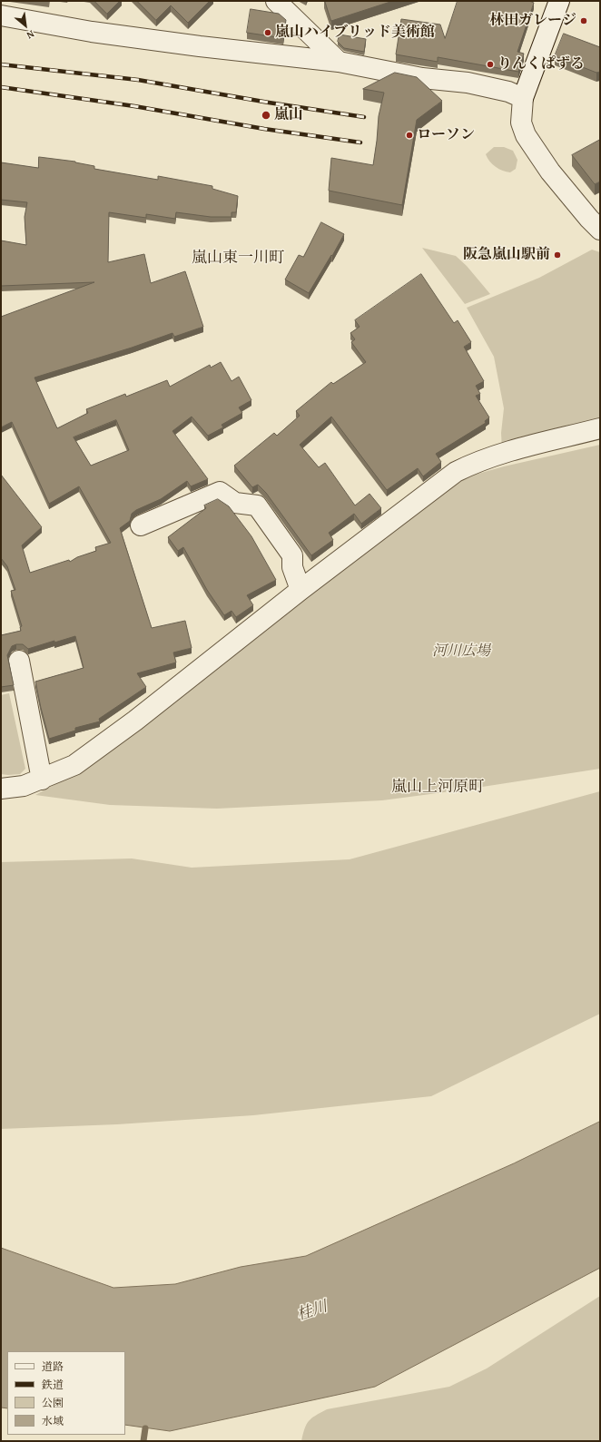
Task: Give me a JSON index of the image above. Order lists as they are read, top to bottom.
{
  "districts": ["嵐山東一川町", "嵐山上河原町"],
  "water": ["桂川"],
  "parks": ["河川広場"],
  "places": [
    "林田ガレージ",
    "嵐山ハイブリッド美術館",
    "りんくぱずる",
    "嵐山",
    "ローソン",
    "阪急嵐山駅前"
  ],
  "legend": [
    "道路",
    "鉄道",
    "公園",
    "水域"
  ],
  "north": "bottom right"
}
